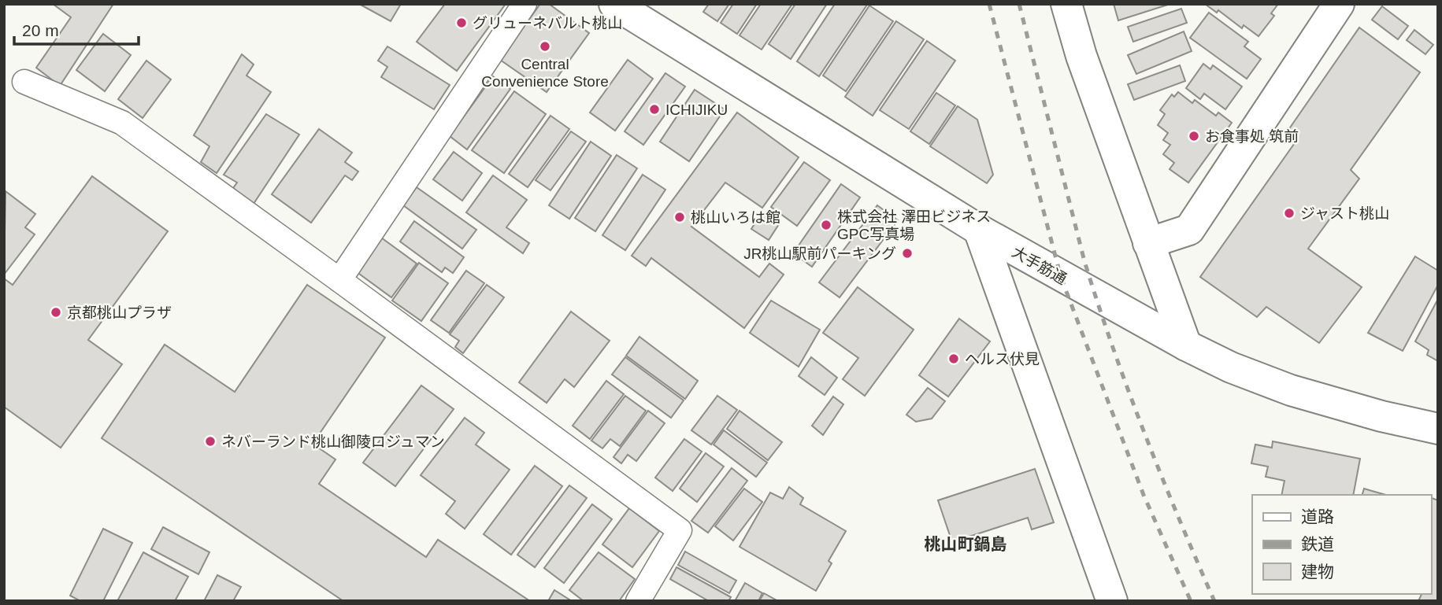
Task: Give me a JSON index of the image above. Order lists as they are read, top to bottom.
{
  "streets": {
    "street": ["大手筋通"]
  },
  "districts": ["桃山町鍋島"],
  "places": [
    "グリューネバルト桃山",
    "Central Convenience Store",
    "ICHIJIKU",
    "お食事処 筑前",
    "ジャスト桃山",
    "桃山いろは館",
    "株式会社 澤田ビジネス GPC写真場",
    "JR桃山駅前パーキング",
    "京都桃山プラザ",
    "ヘルス伏見",
    "ネバーランド桃山御陵ロジュマン"
  ],
  "legend": ["道路", "鉄道", "建物"],
  "scale_bar": "20 m"
}
